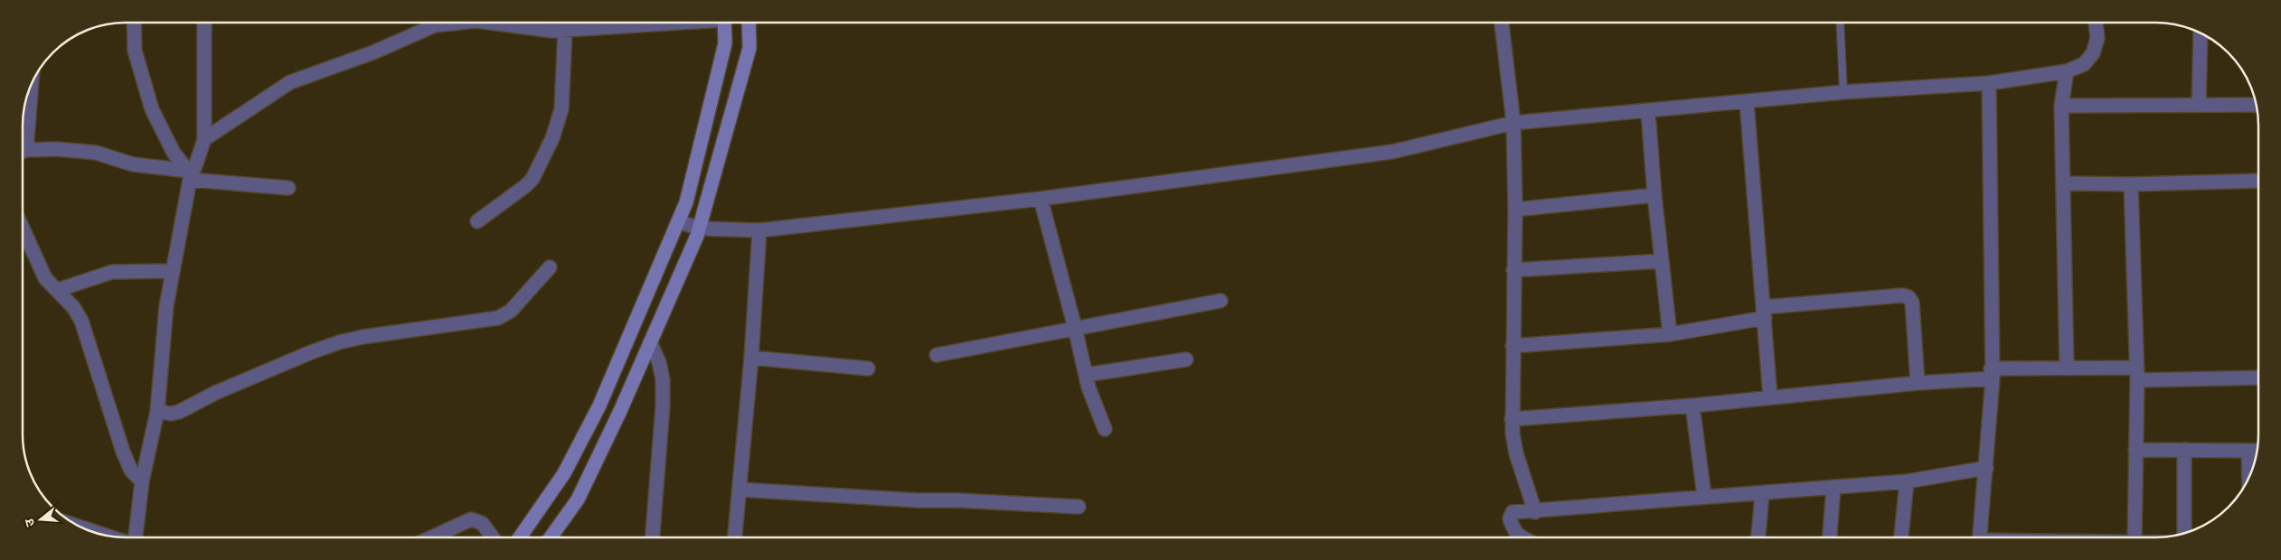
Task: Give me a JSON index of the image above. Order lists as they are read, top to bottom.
{
  "north": "left"
}
